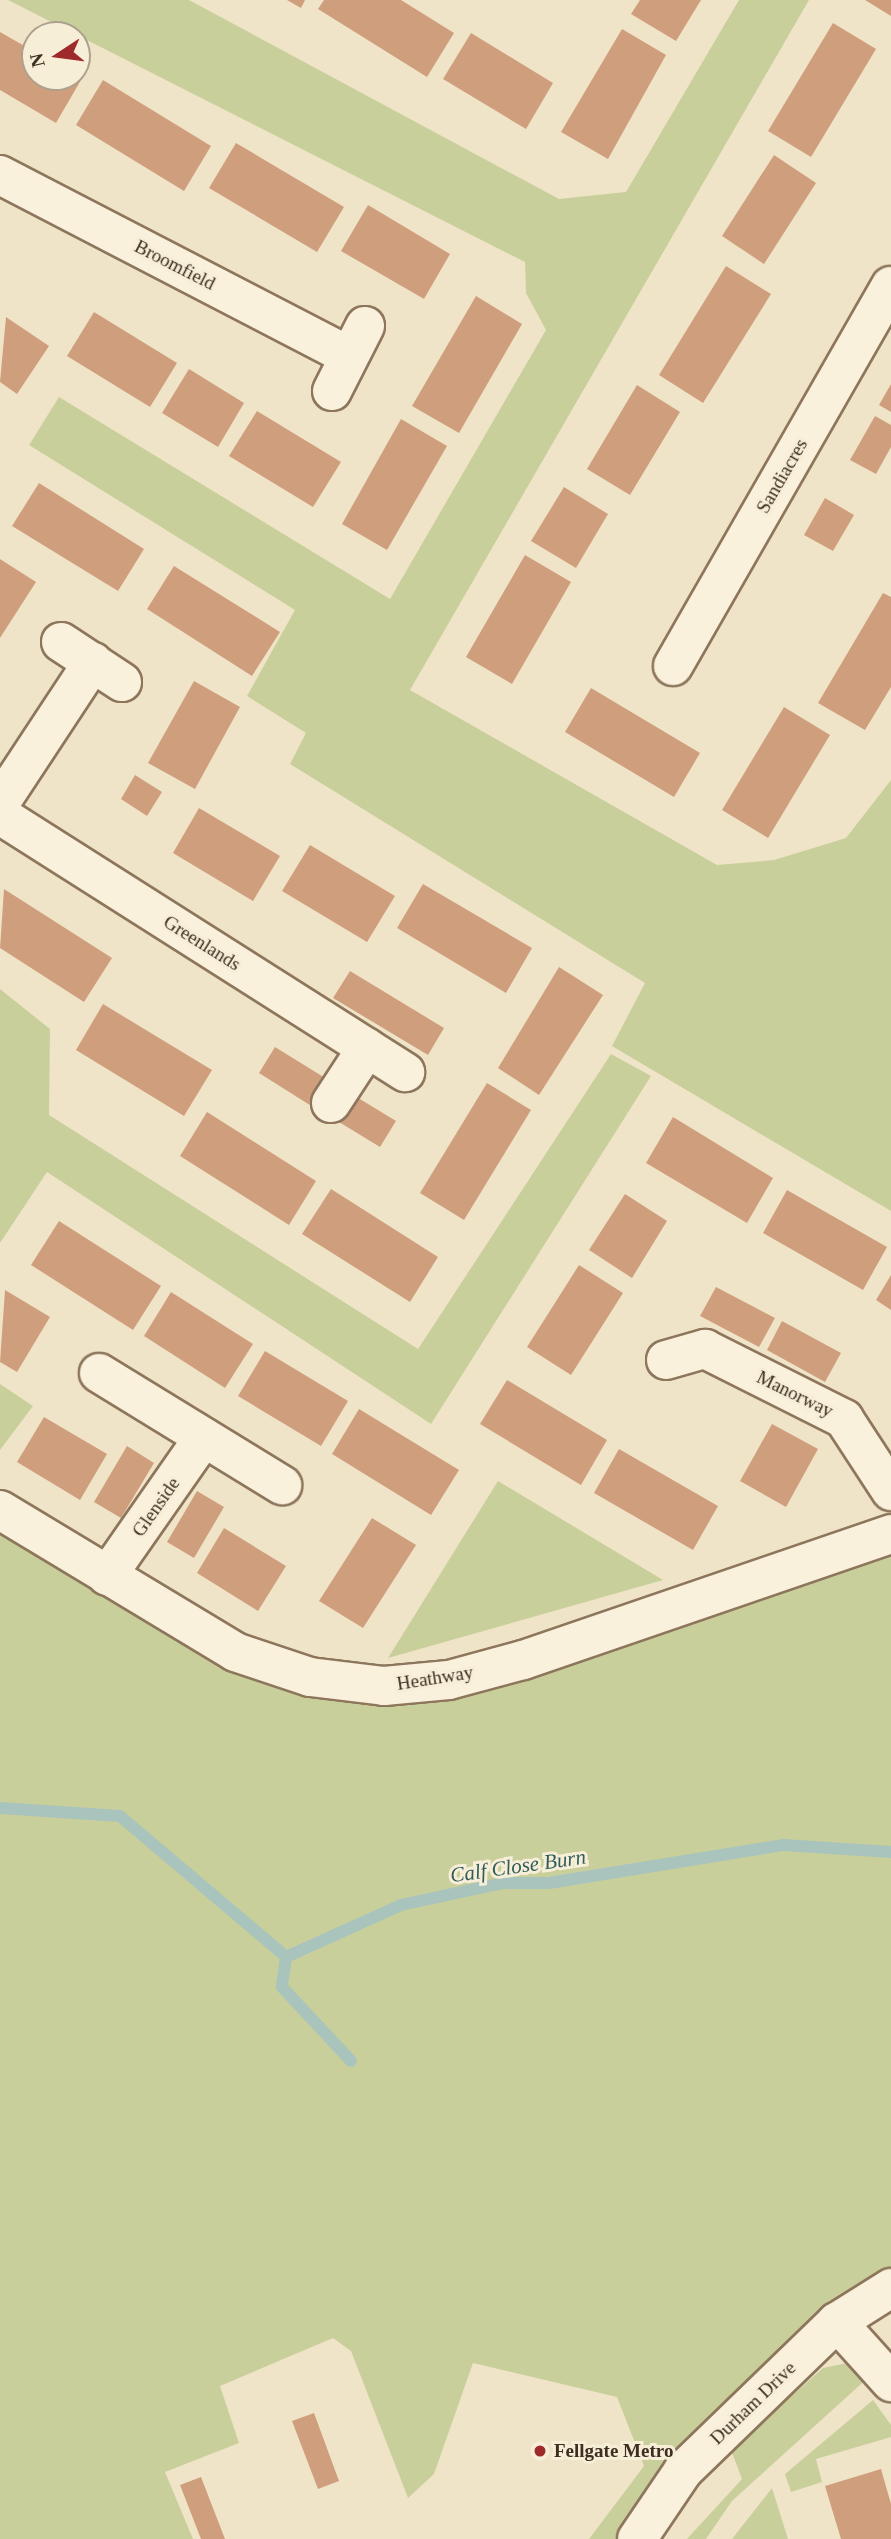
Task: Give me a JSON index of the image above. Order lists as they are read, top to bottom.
{
  "streets": {
    "street": [
      "Broomfield",
      "Sandiacres",
      "Greenlands",
      "Manorway",
      "Glenside",
      "Heathway",
      "Durham Drive"
    ]
  },
  "crossings": [
    ["Glenside", "Heathway"]
  ],
  "water": ["Calf Close Burn"],
  "places": ["Fellgate Metro"],
  "north": "left"
}
